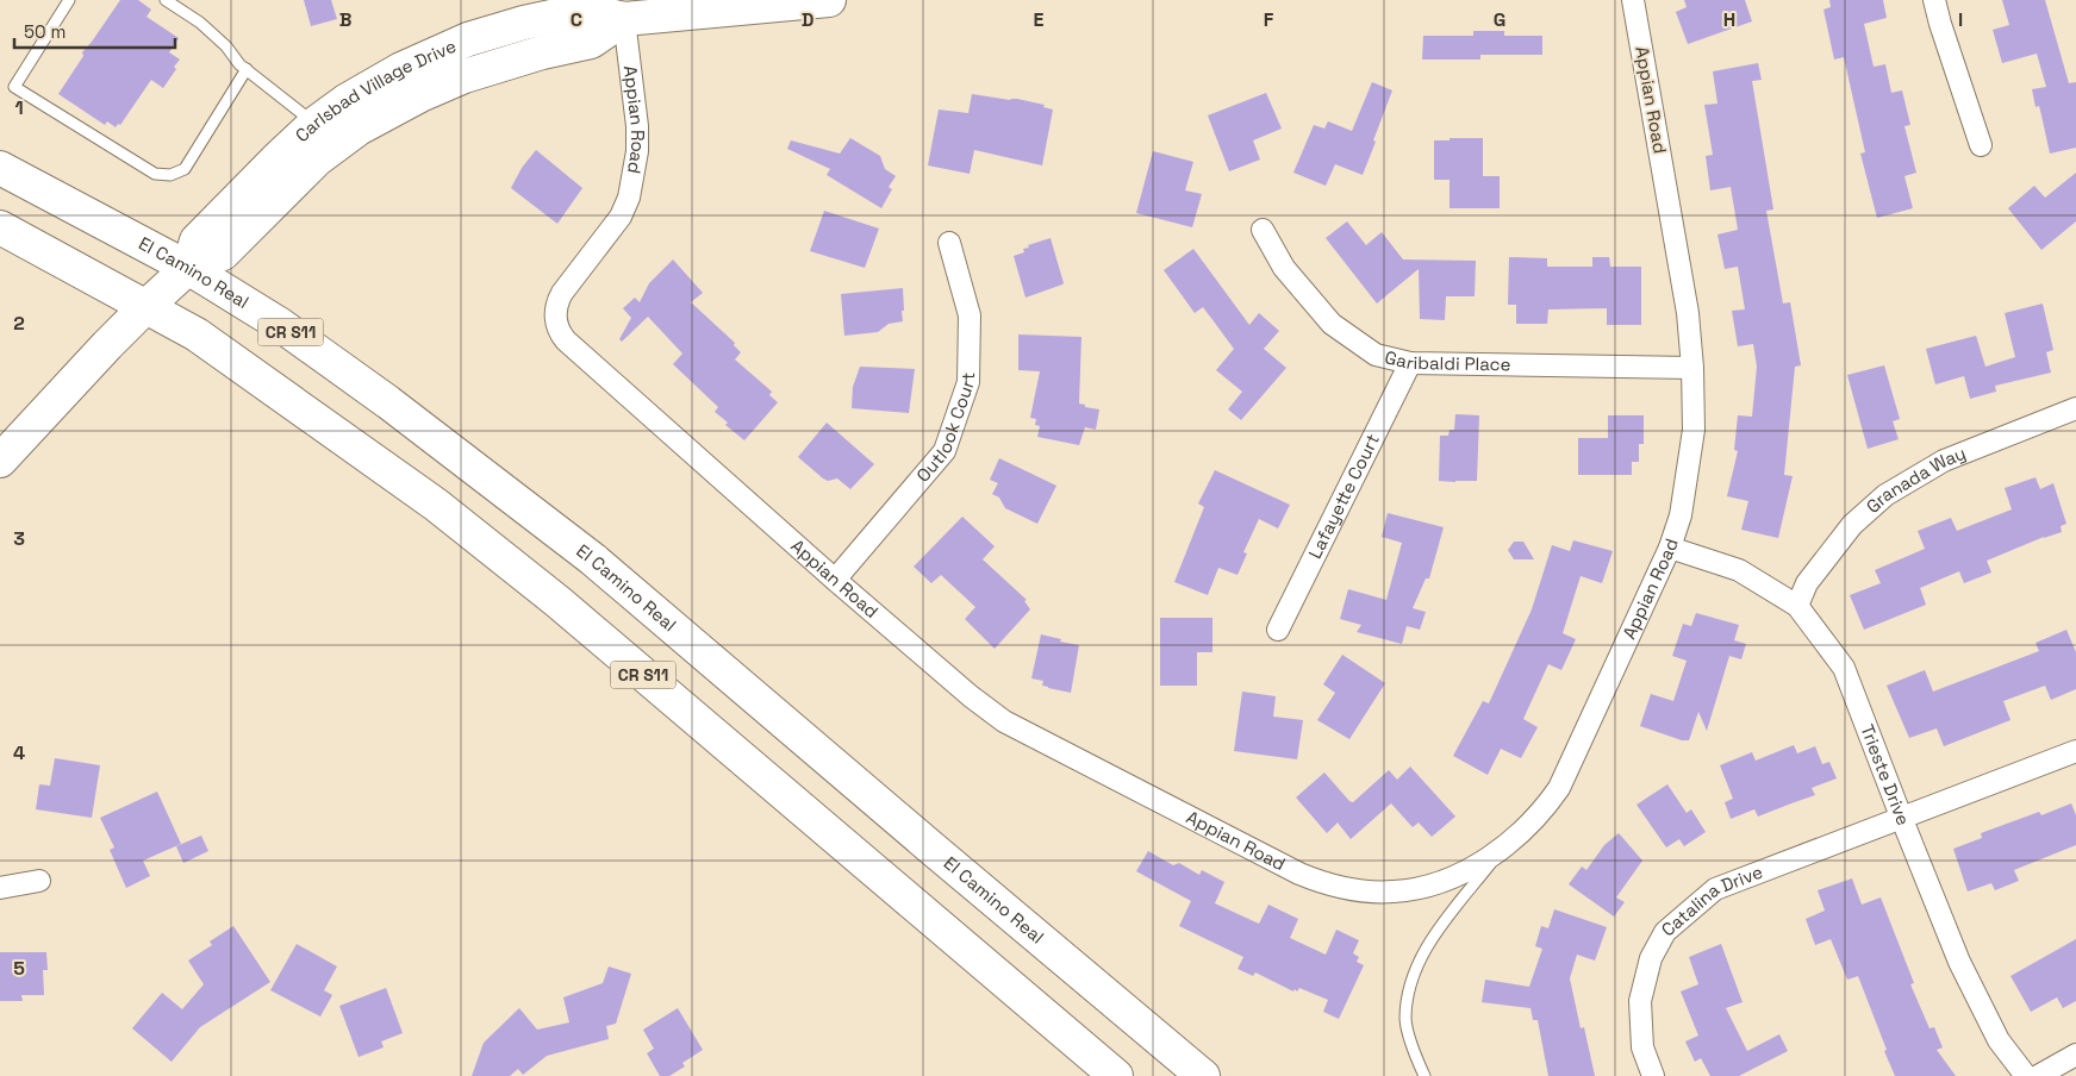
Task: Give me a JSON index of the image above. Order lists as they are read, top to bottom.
{
  "streets": {
    "main road": ["Carlsbad Village Drive", "El Camino Real", "CR S11"],
    "street": [
      "Appian Road",
      "Garibaldi Place",
      "Outlook Court",
      "Granada Way",
      "Lafayette Court",
      "Trieste Drive",
      "Catalina Drive"
    ]
  },
  "crossings": [
    ["Carlsbad Village Drive", "Appian Road"],
    ["Carlsbad Village Drive", "El Camino Real"],
    ["Carlsbad Village Drive", "CR S11"],
    ["Appian Road", "Garibaldi Place"],
    ["Appian Road", "Outlook Court"],
    ["Appian Road", "Trieste Drive"],
    ["Garibaldi Place", "Lafayette Court"],
    ["Granada Way", "Trieste Drive"],
    ["Trieste Drive", "Catalina Drive"]
  ],
  "scale_bar": "50 m",
  "grid": {
    "columns": [
      "B",
      "C",
      "D",
      "E",
      "F",
      "G",
      "H",
      "I"
    ],
    "rows": [
      "1",
      "2",
      "3",
      "4",
      "5"
    ]
  }
}
